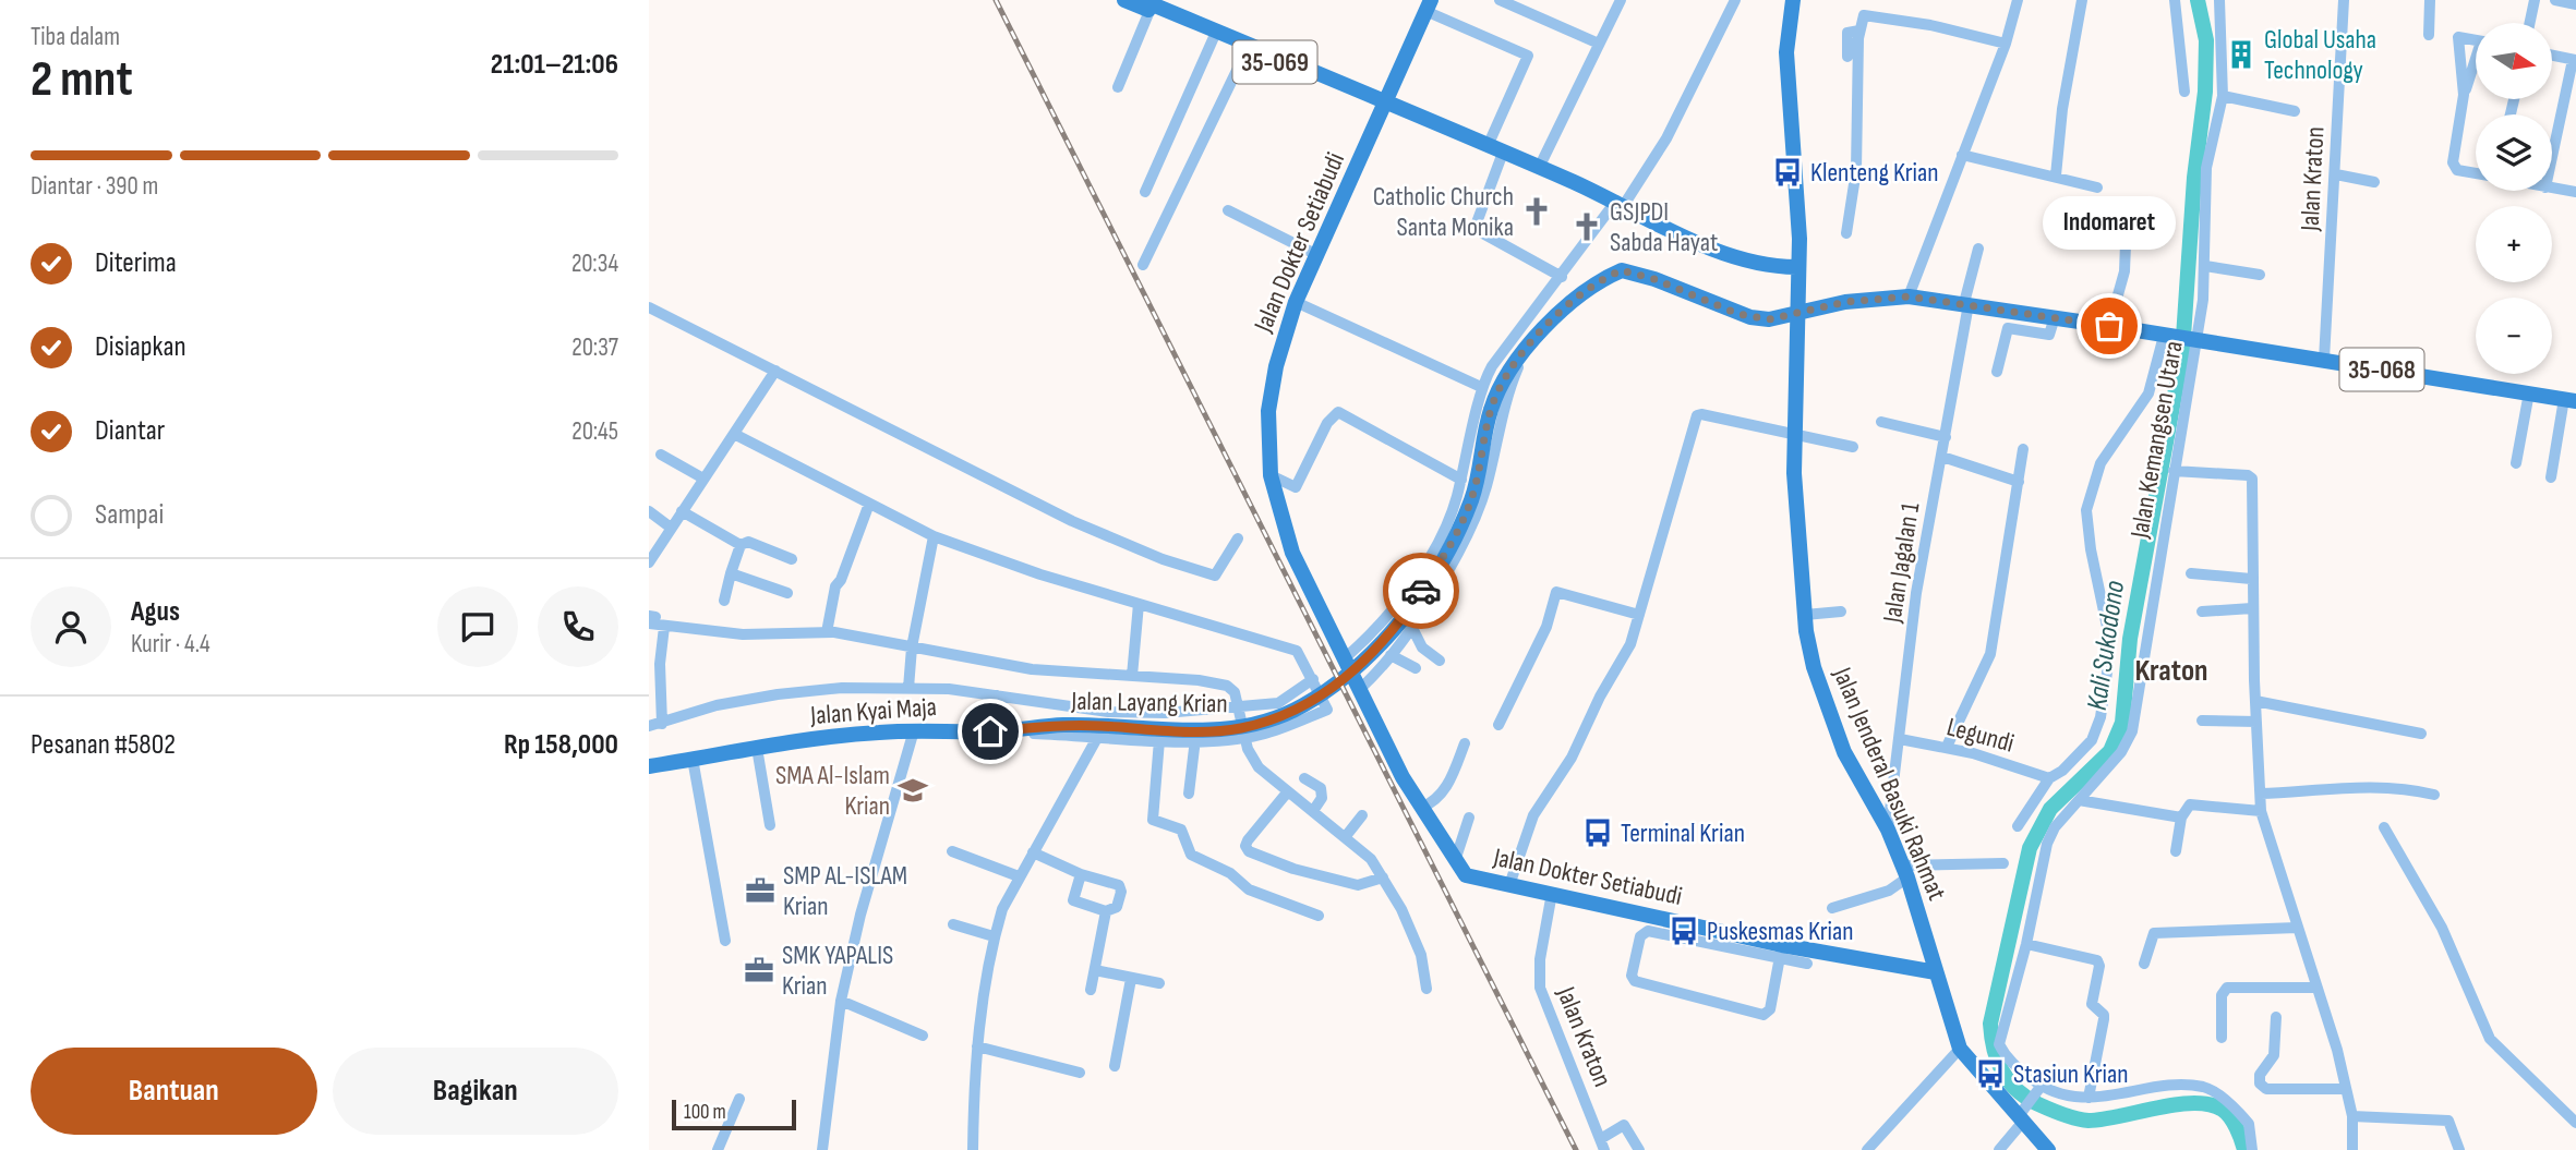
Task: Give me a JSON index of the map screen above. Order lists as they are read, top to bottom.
{
  "streets": {
    "main road": [
      "35-069",
      "Jalan Dokter Setiabudi",
      "35-068",
      "Jalan Layang Krian",
      "Jalan Kyai Maja",
      "Jalan Jenderal Basuki Rahmat"
    ],
    "street": [
      "Jalan Kraton",
      "Jalan Kemangsen Utara",
      "Jalan Jagalan 1",
      "Legundi"
    ]
  },
  "crossings": [
    ["35-069", "Jalan Dokter Setiabudi"],
    ["35-069", "Jalan Jenderal Basuki Rahmat"],
    ["Jalan Kraton", "Jalan Dokter Setiabudi"],
    ["Jalan Kraton", "35-068"],
    ["Jalan Dokter Setiabudi", "Jalan Jenderal Basuki Rahmat"],
    ["35-068", "Jalan Kemangsen Utara"],
    ["35-068", "Jalan Jagalan 1"],
    ["35-068", "Jalan Layang Krian"],
    ["35-068", "Jalan Jenderal Basuki Rahmat"],
    ["Jalan Jagalan 1", "Legundi"],
    ["Jalan Jagalan 1", "Jalan Jenderal Basuki Rahmat"],
    ["Jalan Layang Krian", "Jalan Kyai Maja"],
    ["Jalan Layang Krian", "Jalan Jenderal Basuki Rahmat"]
  ],
  "districts": ["Kraton"],
  "water": ["Kali Sukodono"],
  "places": {
    "building": ["Global Usaha Technology"],
    "bus stop": [
      "Klenteng Krian",
      "Terminal Krian",
      "Puskesmas Krian",
      "Stasiun Krian"
    ],
    "church": ["Catholic Church Santa Monika", "GSJPDI Sabda Hayat"],
    "other": ["Indomaret"],
    "school or university": ["SMA Al-Islam Krian"],
    "office": ["SMP AL-ISLAM Krian", "SMK YAPALIS Krian"]
  },
  "scale_bar": "100 m",
  "north": "right",
  "page": {
    "heading": ["2 mnt", "Tiba dalam", "21:01–21:06"],
    "panel": [
      "Agus",
      "Kurir · 4.4",
      "Pesanan #5802",
      "Rp 158,000"
    ],
    "map_buttons": ["+", "−"],
    "bar": "Diantar · 390 m",
    "bubble": "Indomaret",
    "list": [
      ["Diterima", "20:34"],
      ["Disiapkan", "20:37"],
      ["Diantar", "20:45"],
      "Sampai"
    ],
    "buttons": ["Bantuan", "Bagikan"],
    "scale": "100 m"
  }
}
